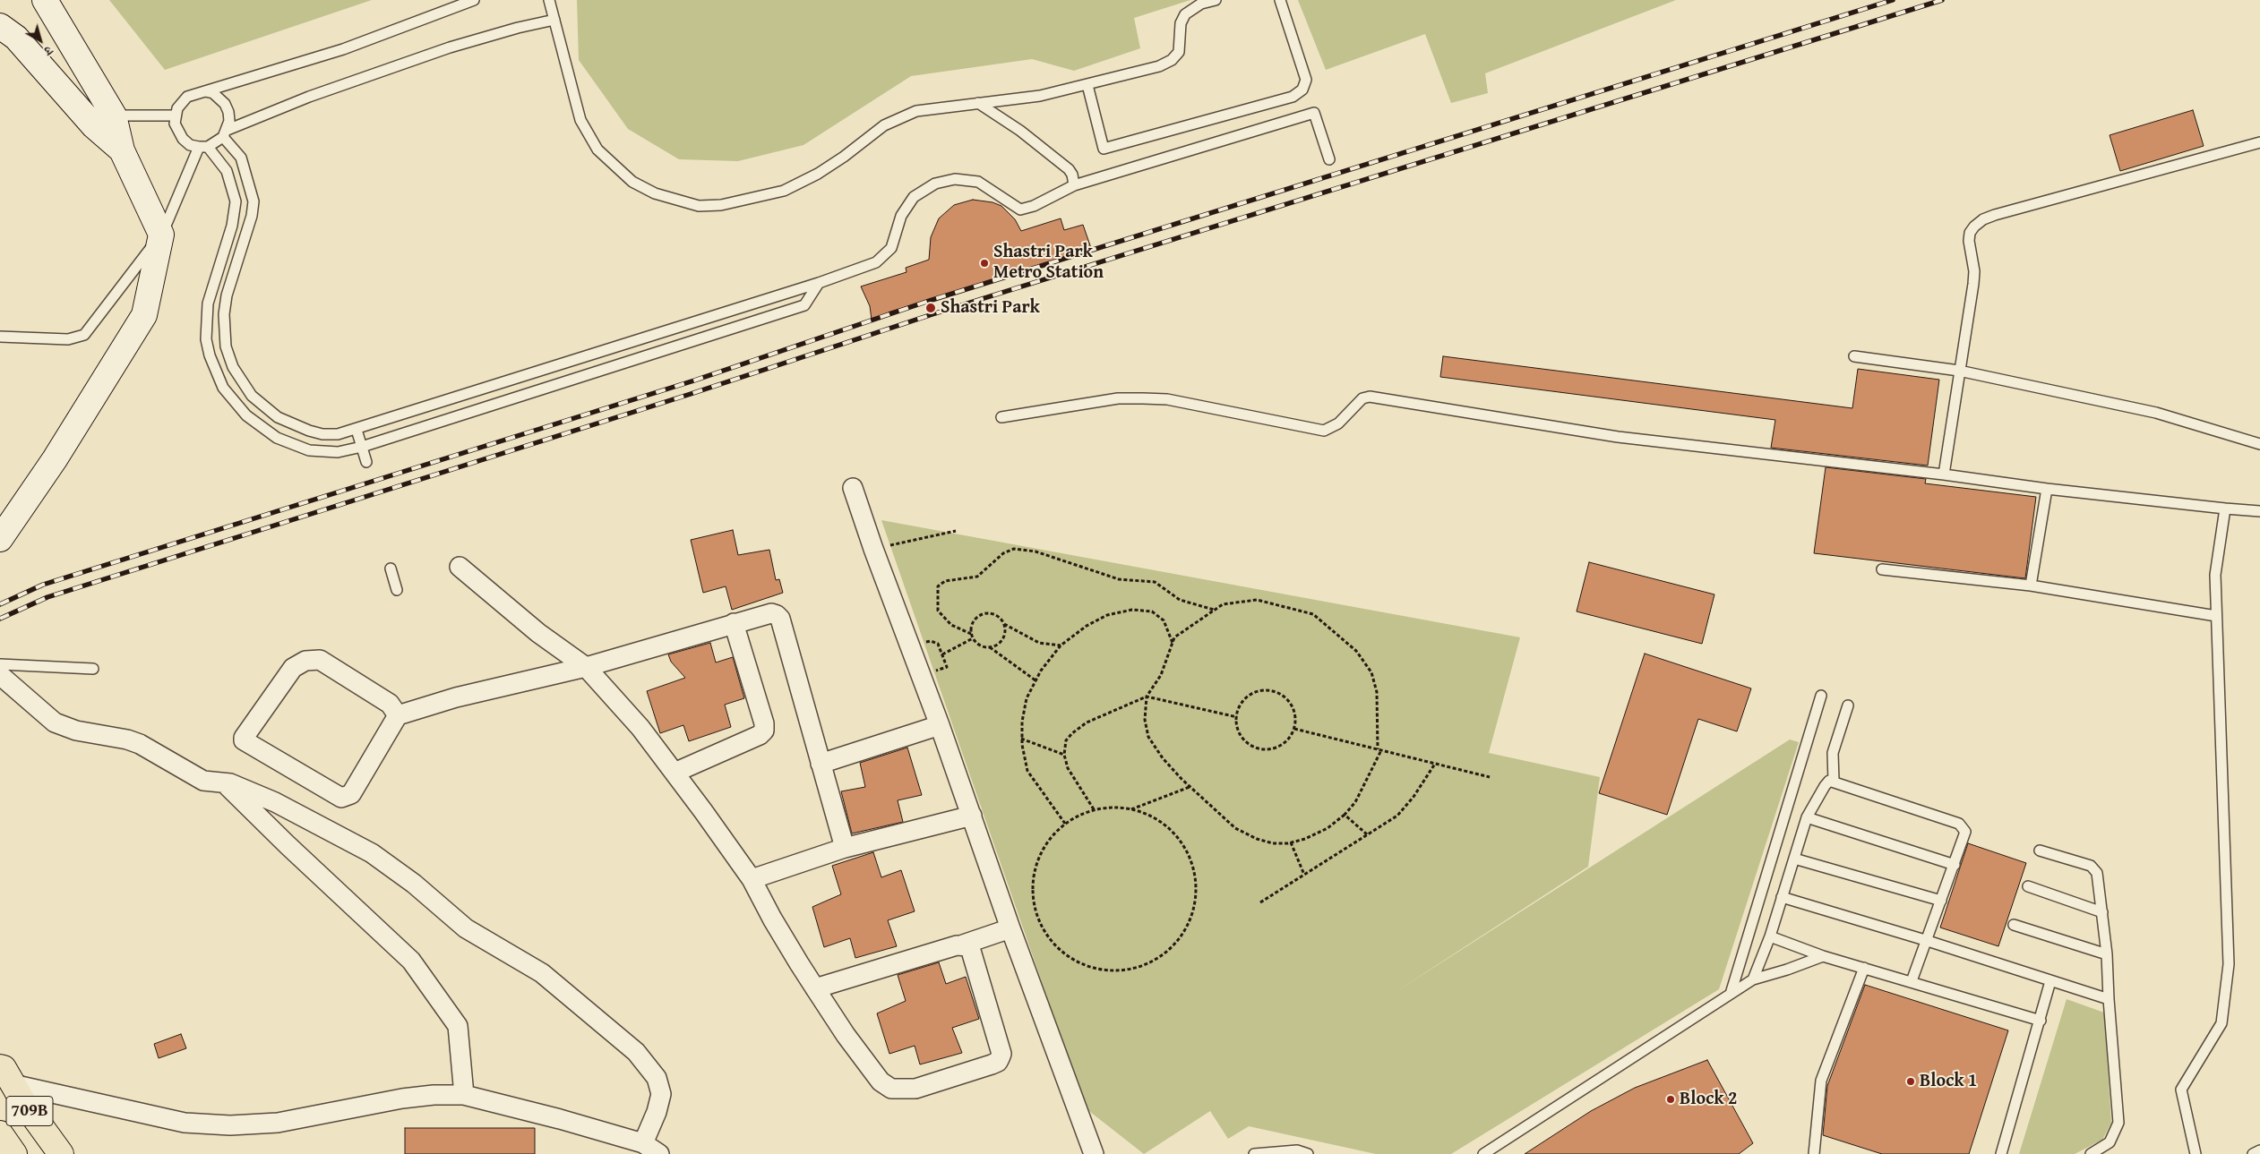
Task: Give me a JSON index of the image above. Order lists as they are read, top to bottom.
{
  "streets": {
    "highway": ["709B"]
  },
  "places": [
    "Shastri Park Metro Station",
    "Shastri Park",
    "Block 1",
    "Block 2"
  ],
  "north": "bottom right"
}
